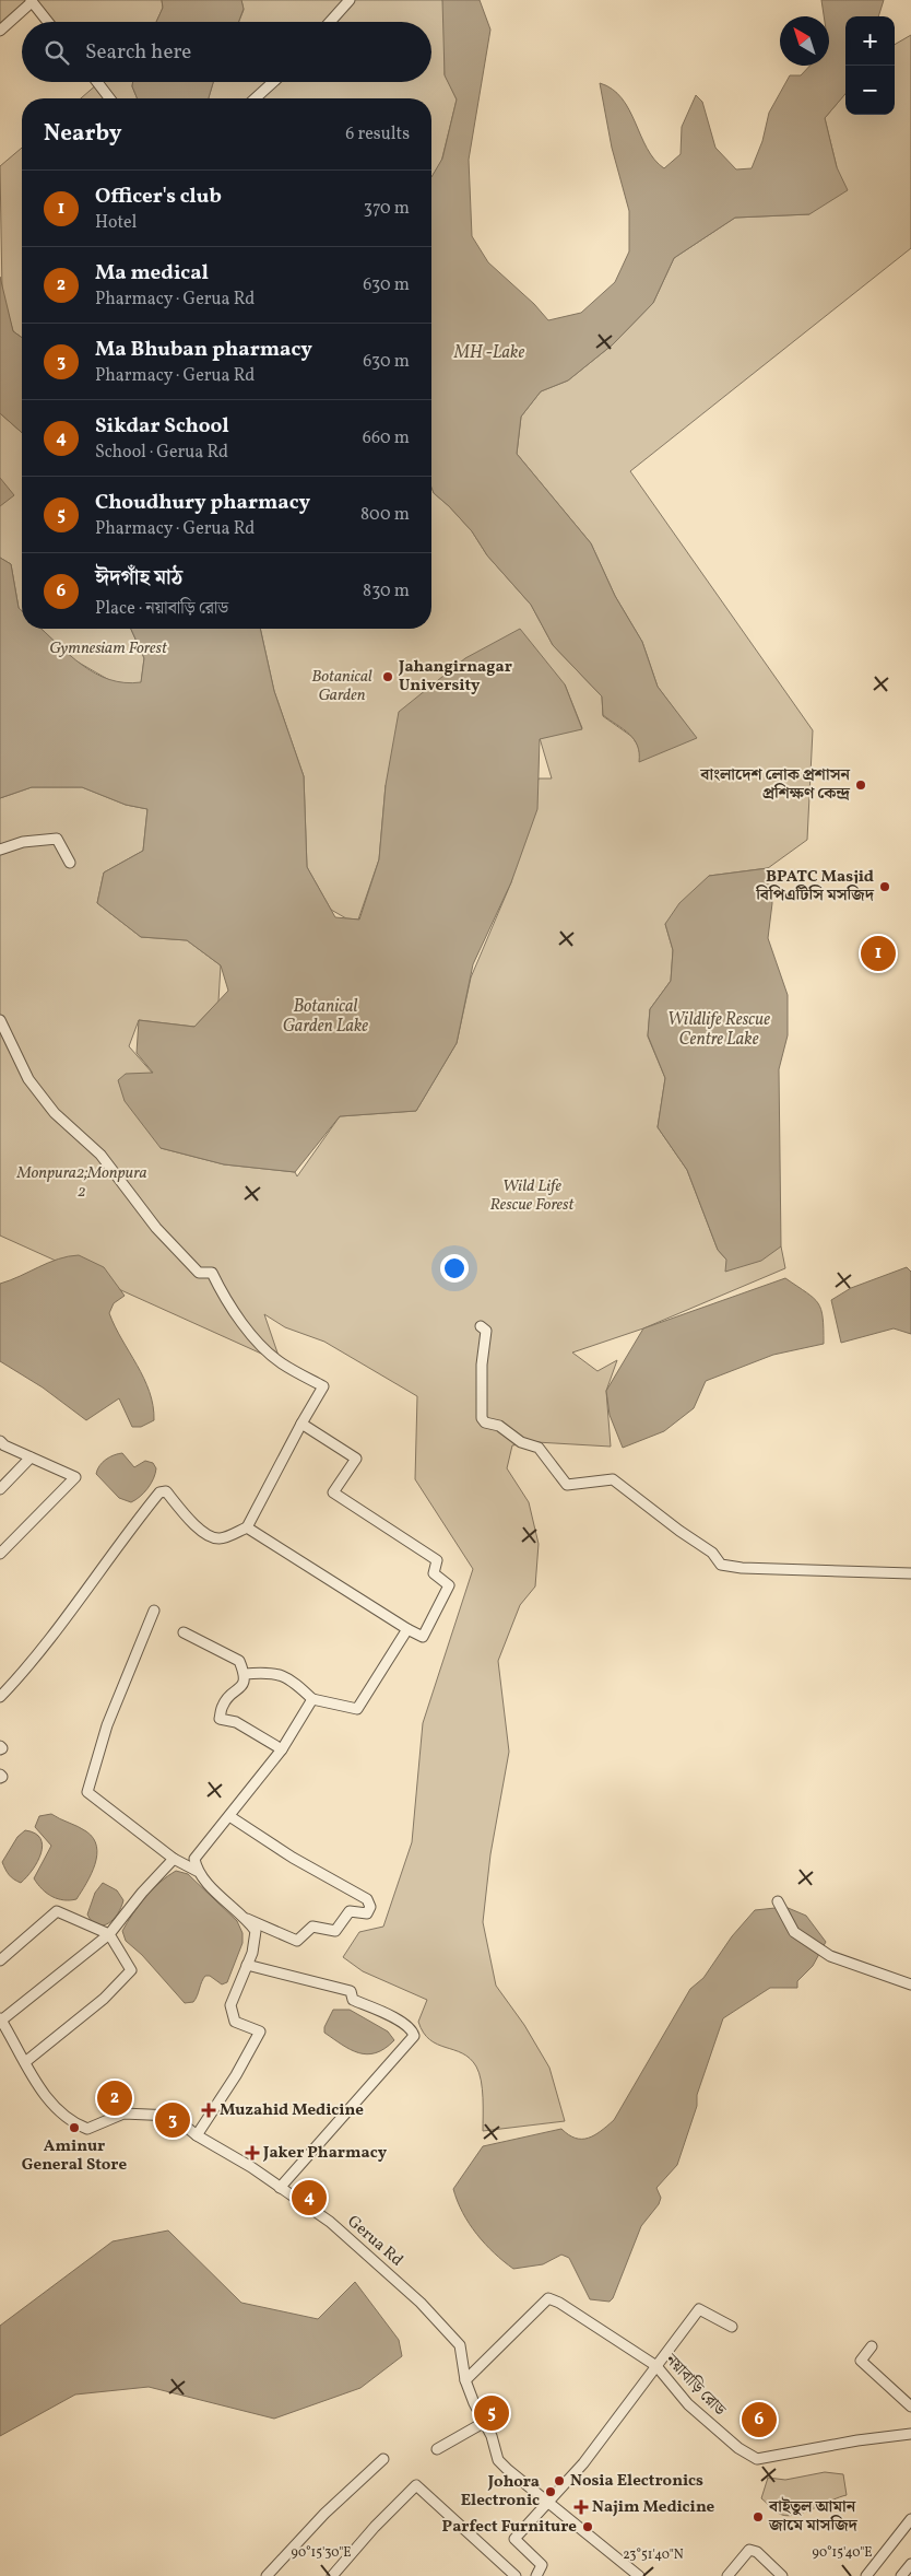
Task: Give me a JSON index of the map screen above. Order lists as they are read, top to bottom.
{
  "streets": {
    "street": ["Gerua Rd", "নয়াবাড়ি রোড"]
  },
  "crossings": [
    ["Gerua Rd", "নয়াবাড়ি রোড"]
  ],
  "water": ["MH -Lake", "Botanical Garden Lake", "Wildlife Rescue Centre Lake"],
  "parks": [
    "Gymnesiam Forest",
    "Botanical Garden",
    "Monpura2;Monpura 2",
    "Wild Life Rescue Forest"
  ],
  "places": {
    "other": [
      "Jahangirnagar University",
      "বাংলাদেশ লোক প্রশাসন প্রশিক্ষণ কেন্দ্র",
      "BPATC Masjid বিপিএটিসি মসজিদ",
      "Aminur General Store",
      "Nosia Electronics",
      "Johora Electronic",
      "বাইতুল আমান জামে মাসজিদ",
      "Parfect Furniture"
    ],
    "health": ["Muzahid Medicine", "Jaker Pharmacy", "Najim Medicine"]
  },
  "north": "top left",
  "page": {
    "map_buttons": ["+", "−"],
    "search": "Search here",
    "heading": ["Nearby", "6 results"],
    "list": [
      {
        "mark": "1",
        "name": "Officer's club",
        "note": "Hotel",
        "value": "370 m"
      },
      {
        "mark": "2",
        "name": "Ma medical",
        "note": "Pharmacy · Gerua Rd",
        "value": "630 m"
      },
      {
        "mark": "3",
        "name": "Ma Bhuban pharmacy",
        "note": "Pharmacy · Gerua Rd",
        "value": "630 m"
      },
      {
        "mark": "4",
        "name": "Sikdar School",
        "note": "School · Gerua Rd",
        "value": "660 m"
      },
      {
        "mark": "5",
        "name": "Choudhury pharmacy",
        "note": "Pharmacy · Gerua Rd",
        "value": "800 m"
      },
      {
        "mark": "6",
        "name": "ঈদগাঁহ মাঠ",
        "note": "Place · নয়াবাড়ি রোড",
        "value": "830 m"
      }
    ],
    "pins": [
      "1",
      "2",
      "3",
      "4",
      "5",
      "6"
    ]
  },
  "coordinates": ["90°15'30\"E", "90°15'40\"E", "23°51'40\"N"]
}
